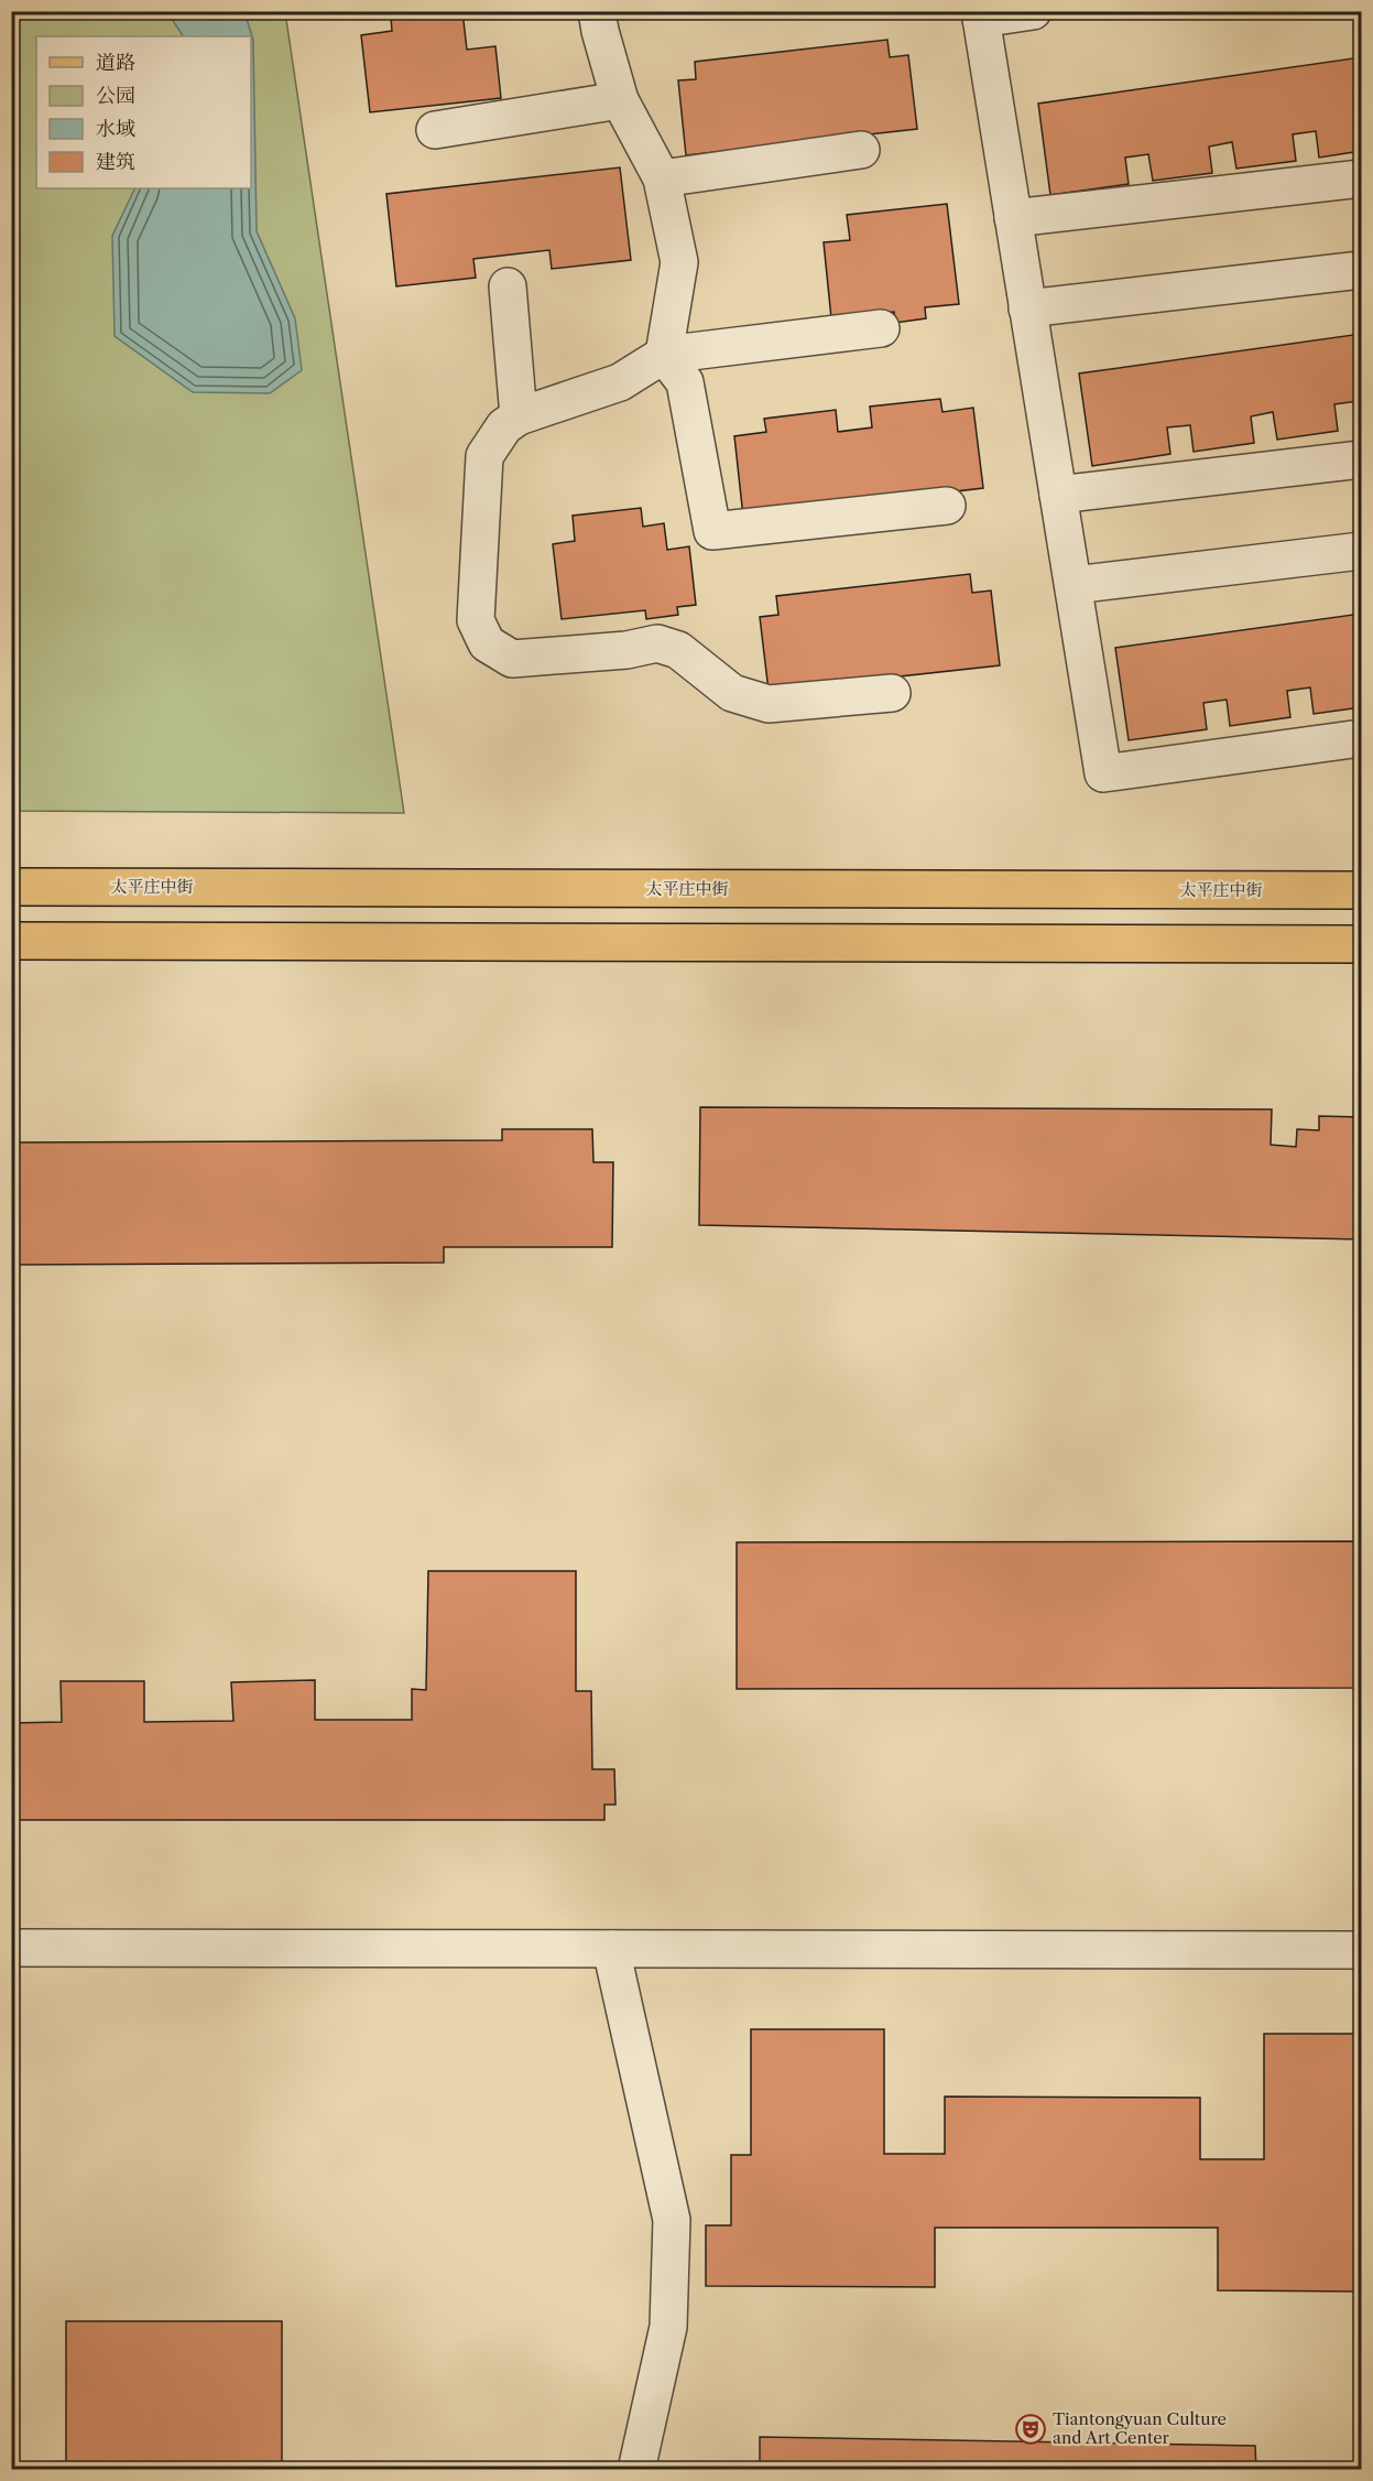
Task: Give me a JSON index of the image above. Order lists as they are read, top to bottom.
{
  "streets": {
    "main road": ["太平庄中街"]
  },
  "places": {
    "theatre": ["Tiantongyuan Culture and Art Center"]
  },
  "legend": [
    "道路",
    "公园",
    "水域",
    "建筑"
  ]
}
